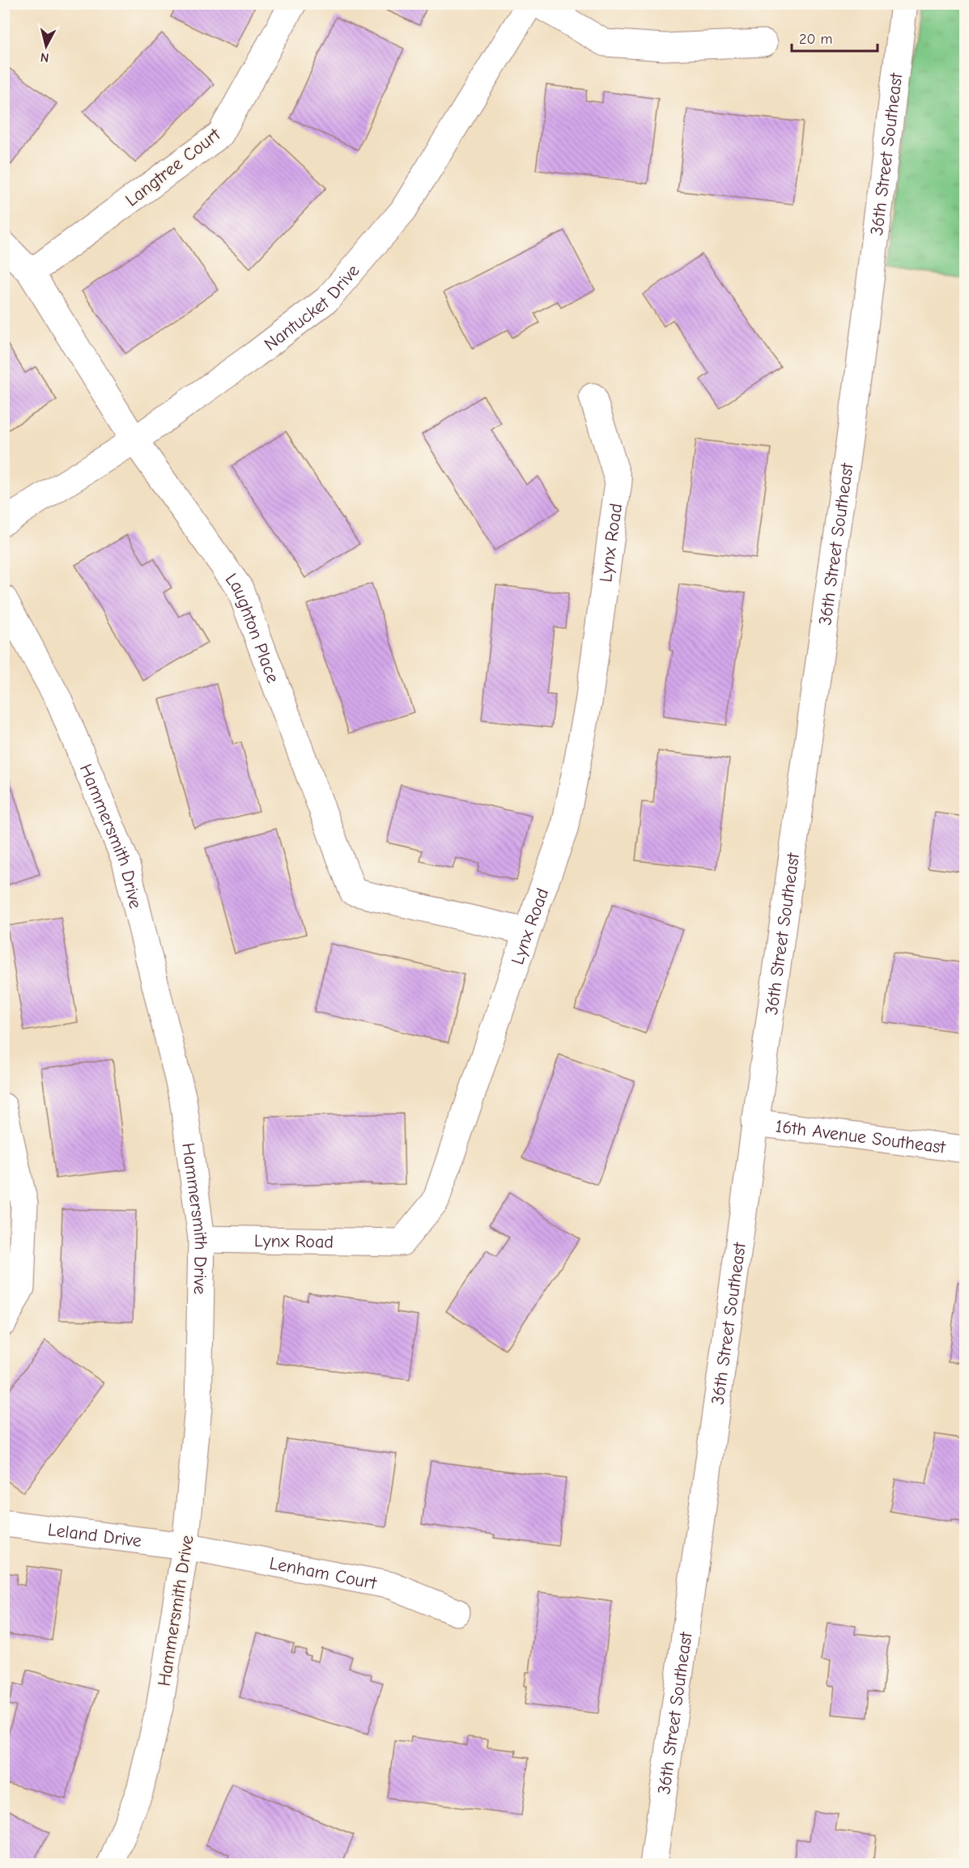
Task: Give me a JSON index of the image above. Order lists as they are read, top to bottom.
{
  "streets": {
    "street": [
      "36th Street Southeast",
      "Langtree Court",
      "Nantucket Drive",
      "Lynx Road",
      "Laughton Place",
      "Hammersmith Drive",
      "16th Avenue Southeast",
      "Leland Drive",
      "Lenham Court"
    ]
  },
  "crossings": [
    ["36th Street Southeast", "16th Avenue Southeast"],
    ["Langtree Court", "Laughton Place"],
    ["Nantucket Drive", "Laughton Place"],
    ["Lynx Road", "Laughton Place"],
    ["Lynx Road", "Hammersmith Drive"],
    ["Hammersmith Drive", "Leland Drive"],
    ["Hammersmith Drive", "Lenham Court"],
    ["Leland Drive", "Lenham Court"]
  ],
  "scale_bar": "20 m",
  "north": "bottom"
}
